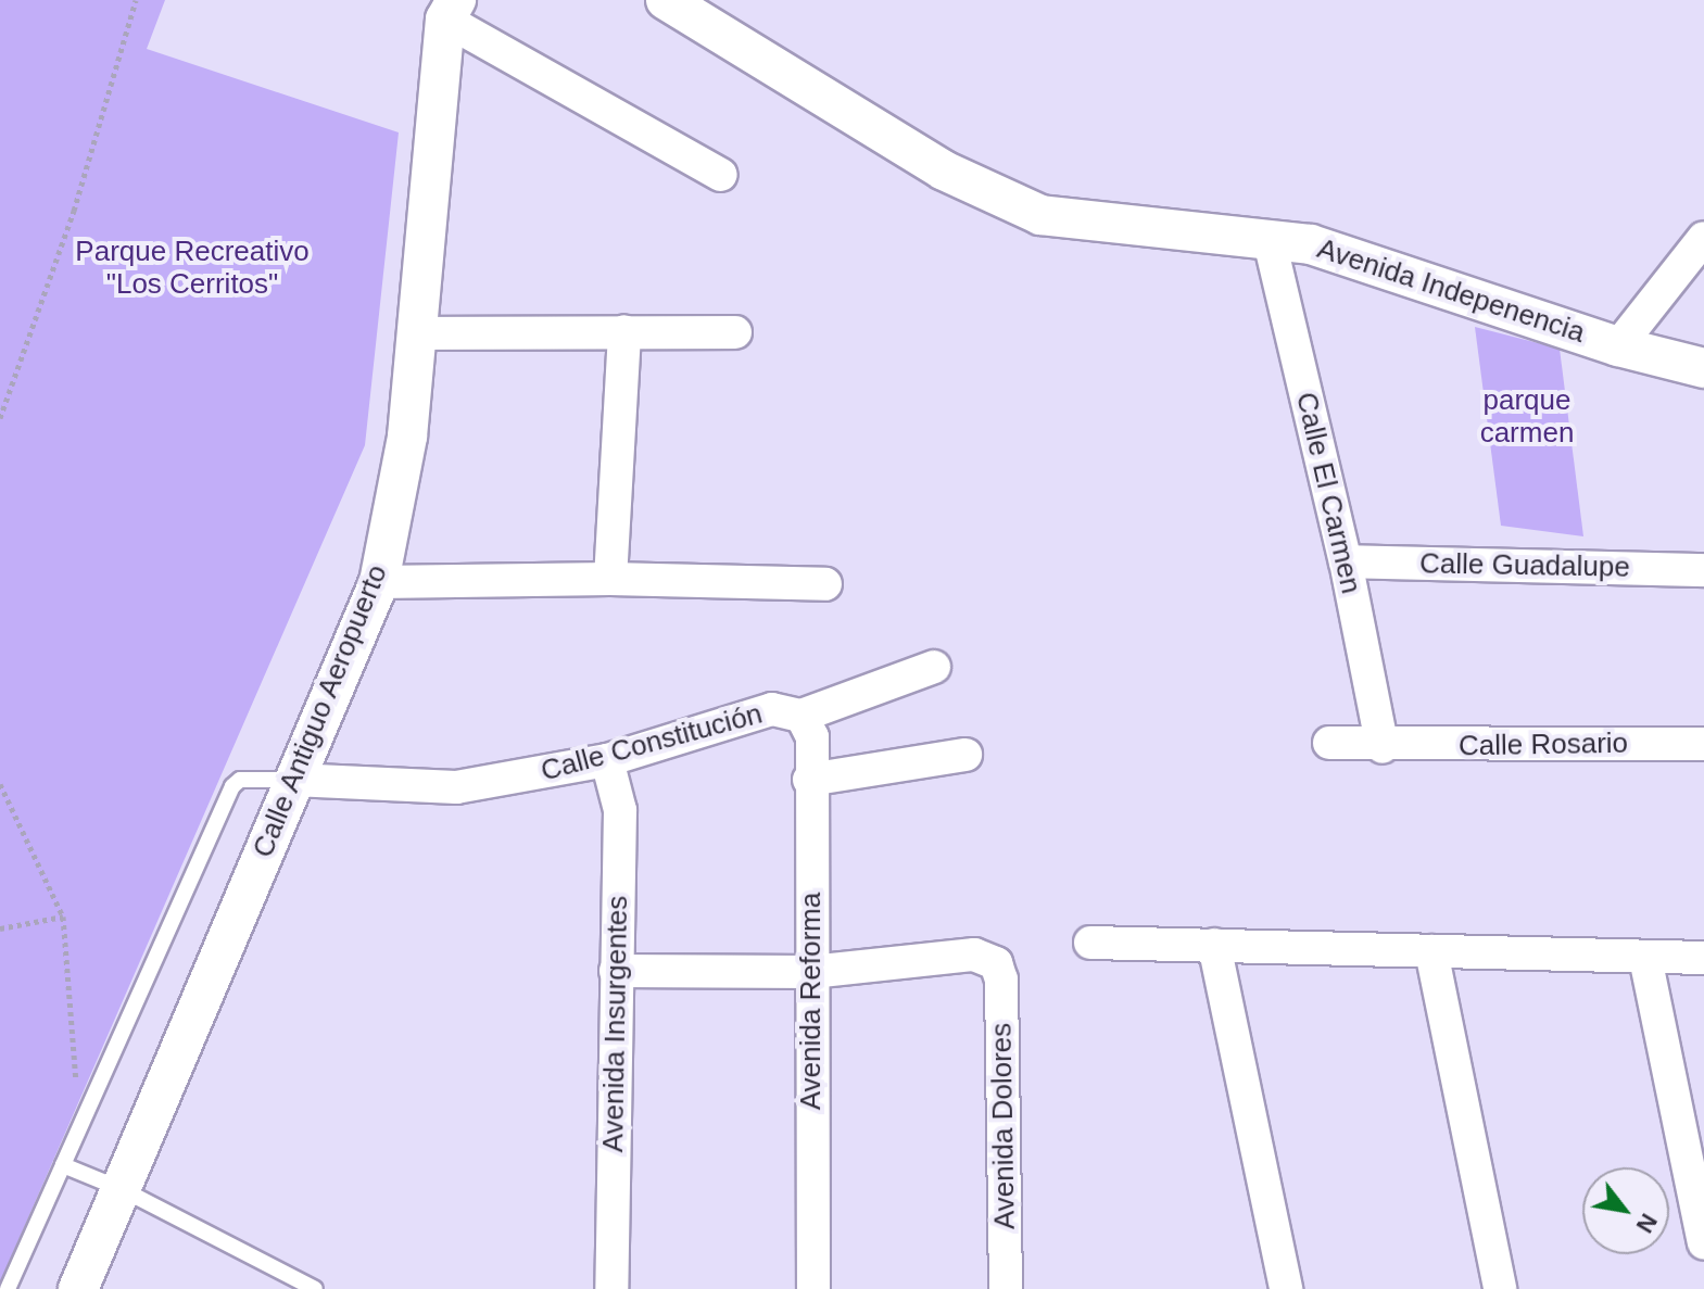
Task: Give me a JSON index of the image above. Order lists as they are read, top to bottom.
{
  "streets": {
    "street": [
      "Avenida Indepenencia",
      "Calle El Carmen",
      "Calle Guadalupe",
      "Calle Antiguo Aeropuerto",
      "Calle Constitución",
      "Calle Rosario",
      "Avenida Reforma",
      "Avenida Insurgentes",
      "Avenida Dolores"
    ]
  },
  "crossings": [
    ["Avenida Indepenencia", "Calle El Carmen"],
    ["Calle El Carmen", "Calle Guadalupe"],
    ["Calle El Carmen", "Calle Rosario"],
    ["Calle Antiguo Aeropuerto", "Calle Constitución"],
    ["Calle Constitución", "Avenida Reforma"],
    ["Calle Constitución", "Avenida Insurgentes"],
    ["Avenida Reforma", "Avenida Dolores"]
  ],
  "parks": ["Parque Recreativo \"Los Cerritos\"", "parque carmen"],
  "north": "bottom right"
}
